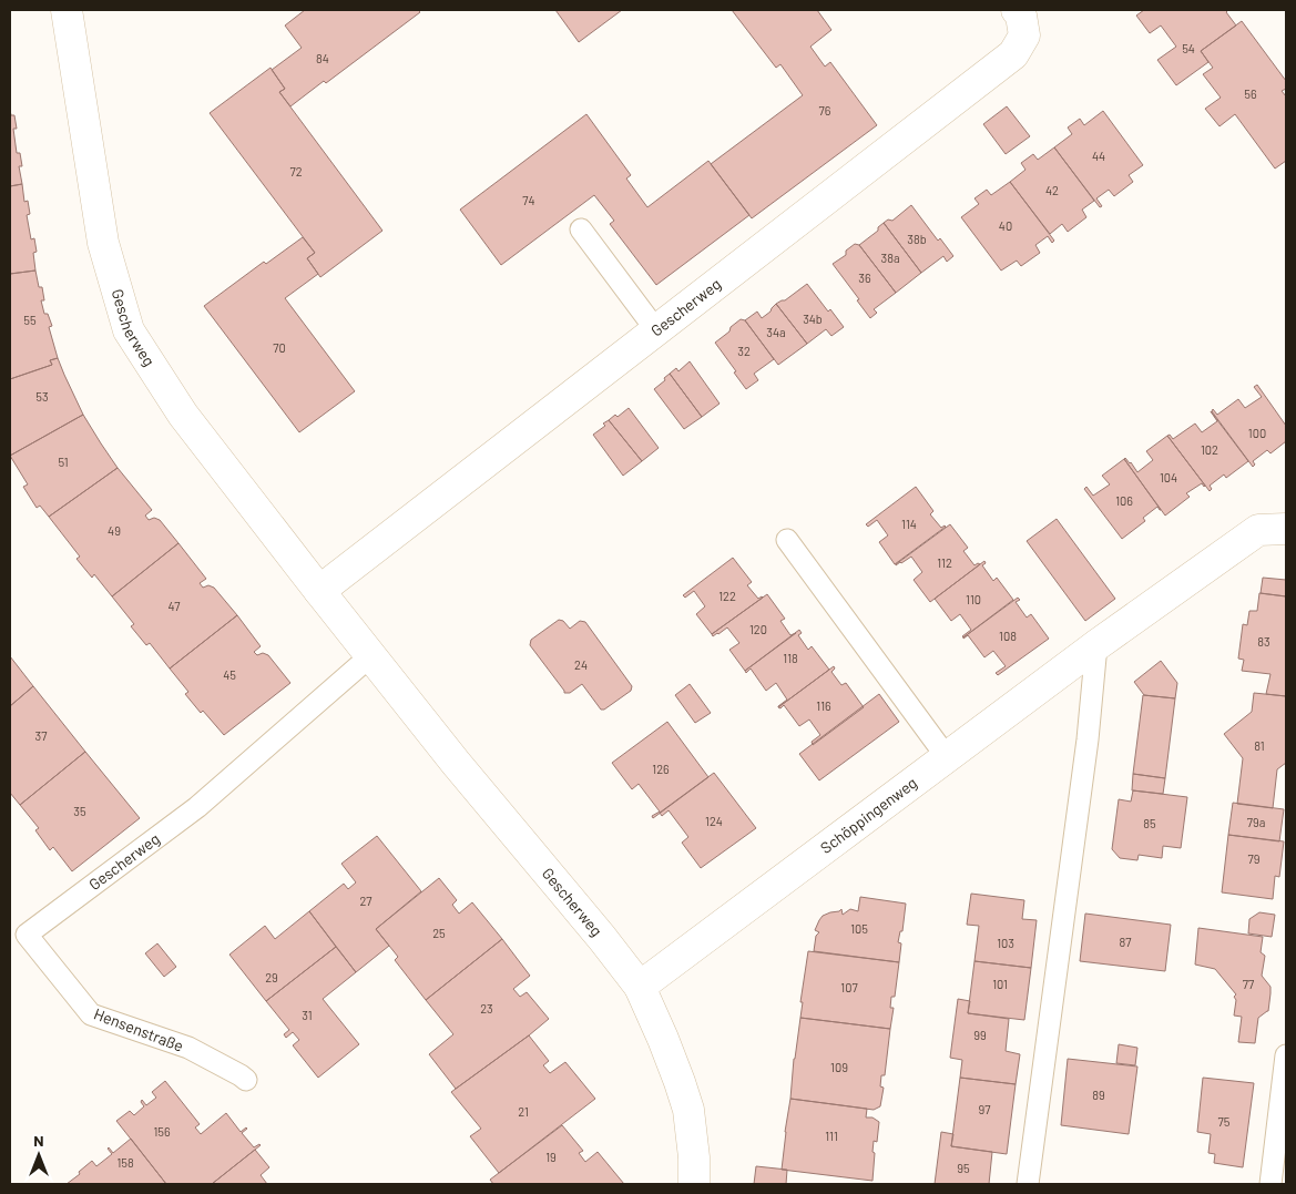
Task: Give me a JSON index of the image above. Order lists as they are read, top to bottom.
{
  "streets": {
    "street": ["Gescherweg", "Schöppingenweg"],
    "lane": ["Hensenstraße"]
  },
  "crossings": [
    ["Gescherweg", "Schöppingenweg"],
    ["Gescherweg", "Hensenstraße"]
  ],
  "house_numbers": [
    "54",
    "84",
    "56",
    "76",
    "44",
    "72",
    "42",
    "74",
    "40",
    "38b",
    "38a",
    "36",
    "34b",
    "55",
    "34a",
    "70",
    "32",
    "53",
    "100",
    "102",
    "51",
    "104",
    "106",
    "114",
    "49",
    "112",
    "122",
    "110",
    "47",
    "120",
    "108",
    "83",
    "118",
    "24",
    "45",
    "116",
    "37",
    "81",
    "126",
    "35",
    "124",
    "79a",
    "85",
    "79",
    "27",
    "105",
    "25",
    "87",
    "103",
    "29",
    "101",
    "77",
    "107",
    "23",
    "31",
    "99",
    "109",
    "89",
    "97",
    "21",
    "75",
    "156",
    "111",
    "19",
    "158",
    "95"
  ],
  "north": "top"
}
